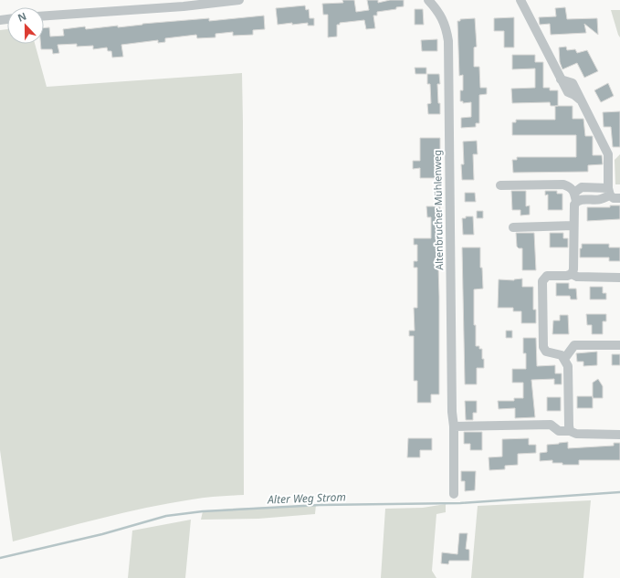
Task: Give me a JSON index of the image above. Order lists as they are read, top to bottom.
{
  "streets": {
    "street": ["Altenbrucher Mühlenweg"]
  },
  "water": ["Alter Weg Strom"],
  "north": "top"
}
